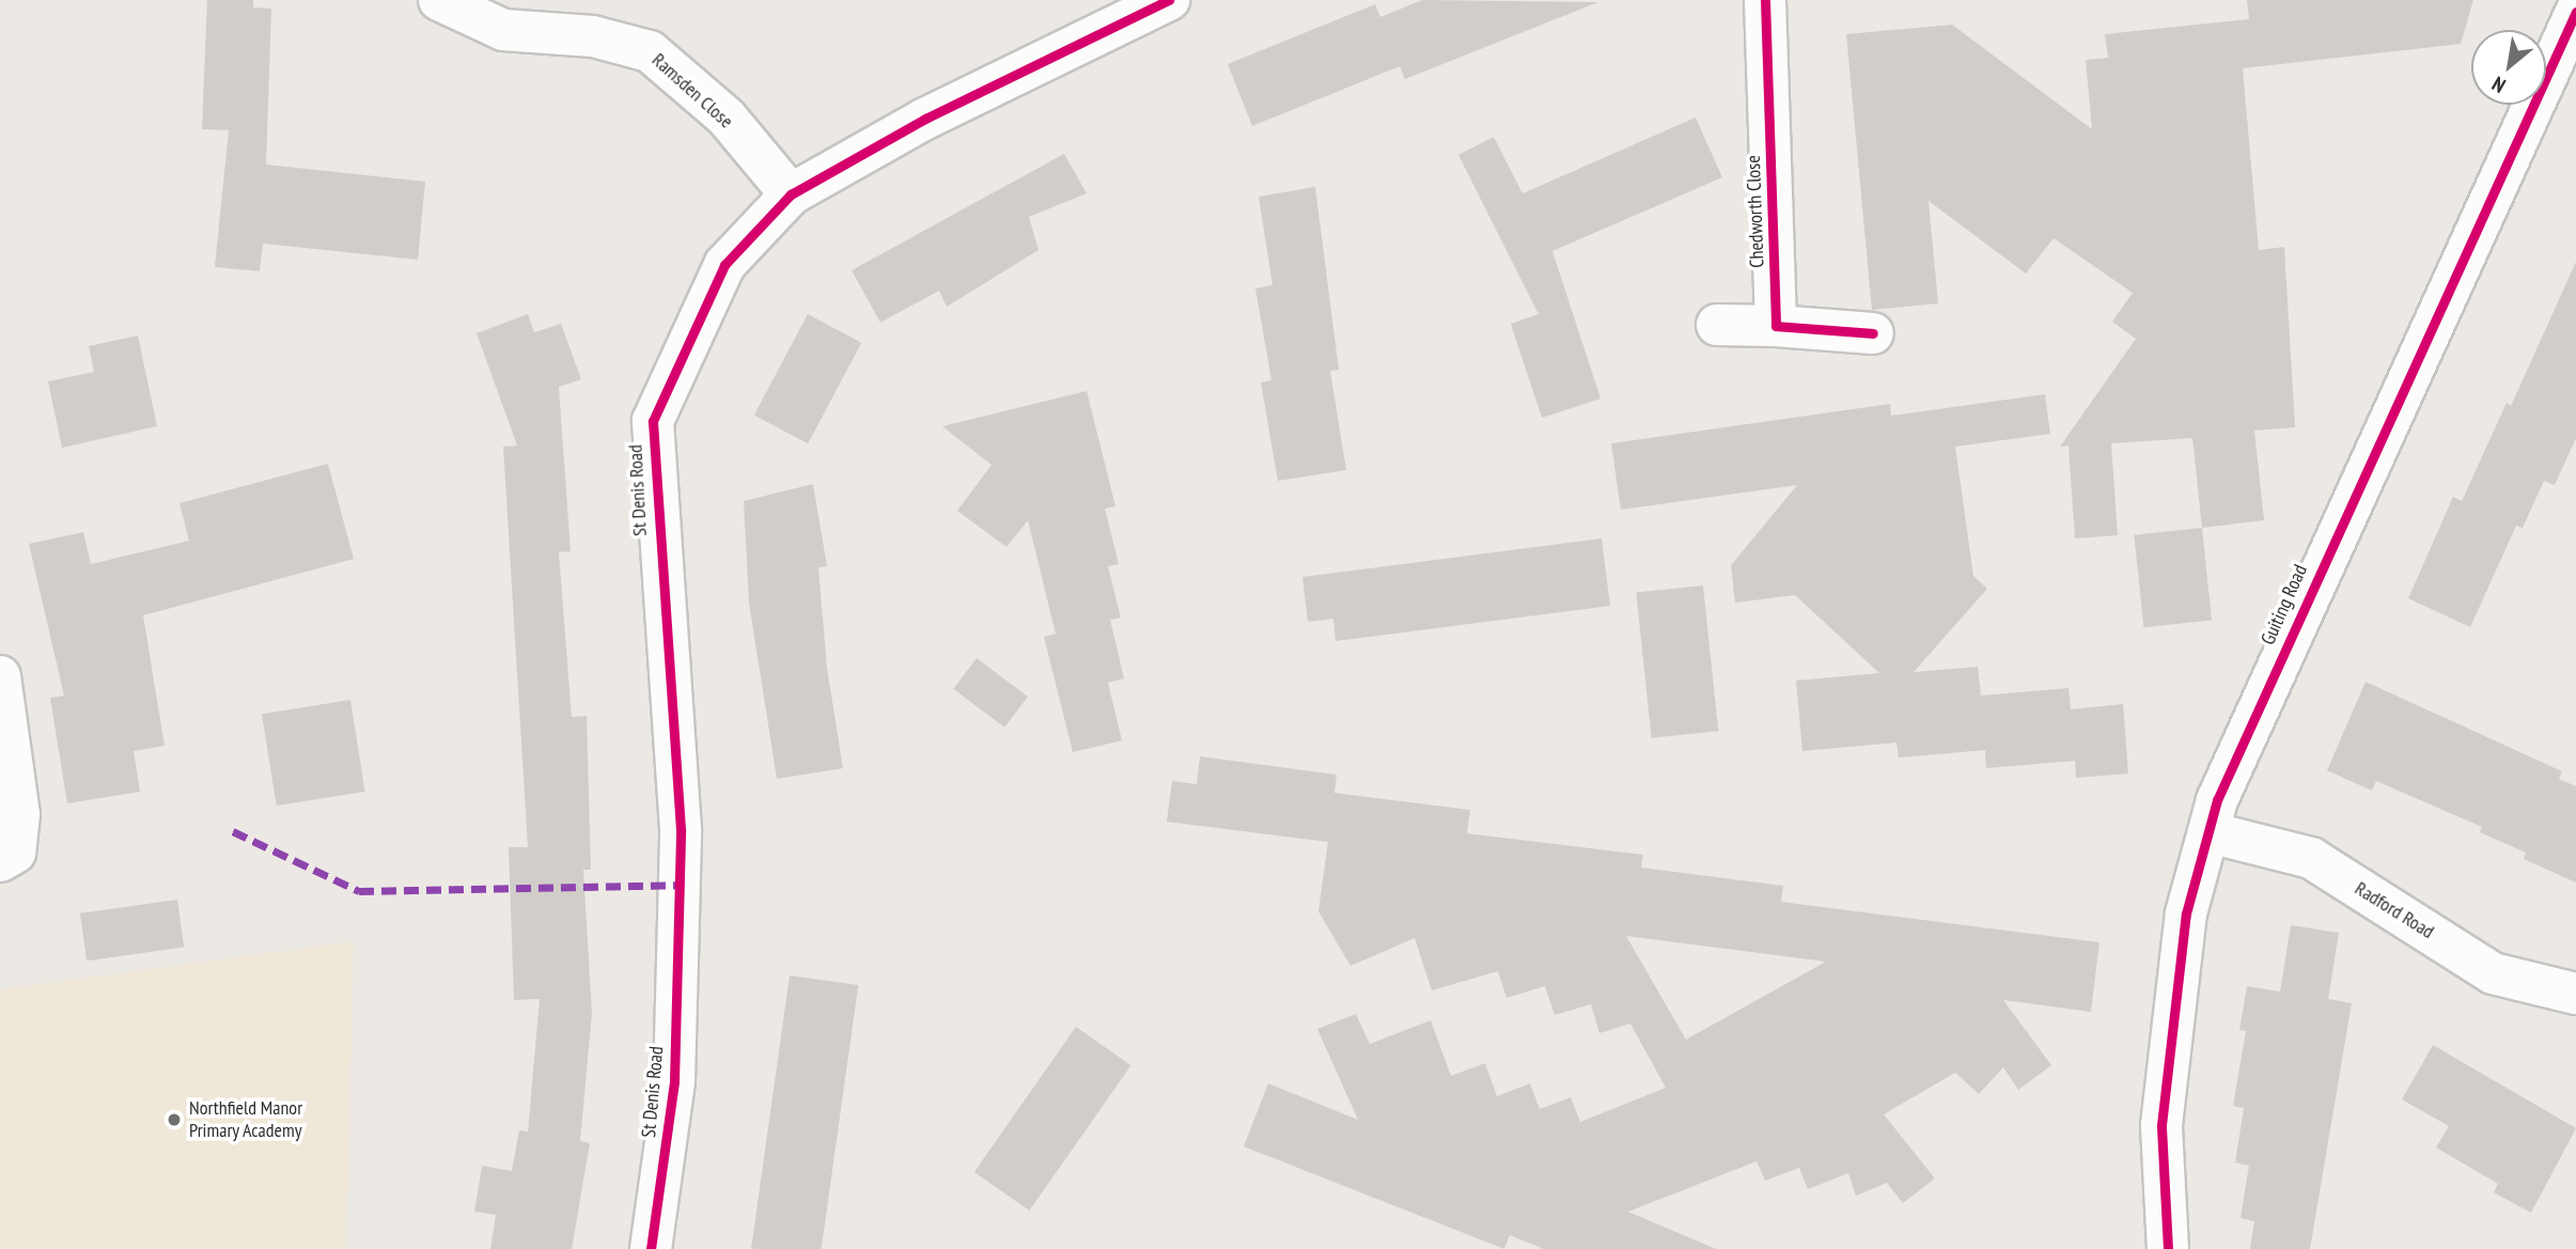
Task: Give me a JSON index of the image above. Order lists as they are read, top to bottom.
{
  "streets": {
    "street": [
      "Ramsden Close",
      "Chedworth Close",
      "St Denis Road",
      "Guiting Road",
      "Radford Road"
    ]
  },
  "crossings": [
    ["Ramsden Close", "St Denis Road"],
    ["Guiting Road", "Radford Road"]
  ],
  "places": ["Northfield Manor Primary Academy"],
  "north": "bottom left"
}
